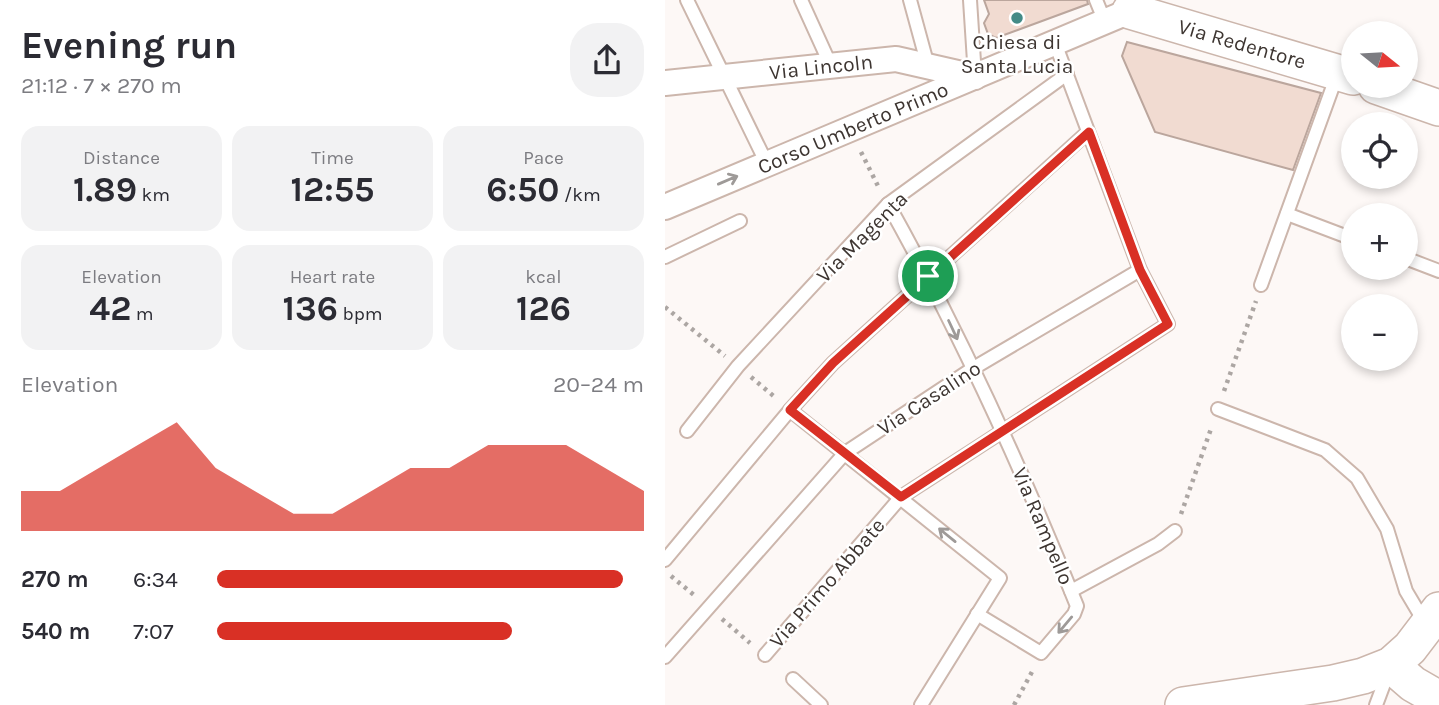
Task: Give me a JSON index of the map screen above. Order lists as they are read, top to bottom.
{
  "streets": {
    "street": ["Via Redentore", "Via Lincoln", "Corso Umberto Primo"],
    "lane": [
      "Via Magenta",
      "Via Casalino",
      "Via Rampello",
      "Via Primo Abbate"
    ]
  },
  "crossings": [
    ["Via Redentore", "Corso Umberto Primo"],
    ["Via Lincoln", "Corso Umberto Primo"],
    ["Via Magenta", "Via Rampello"],
    ["Via Casalino", "Via Rampello"],
    ["Via Casalino", "Via Primo Abbate"],
    ["Via Rampello", "Via Primo Abbate"]
  ],
  "places": ["Chiesa di Santa Lucia"],
  "north": "right",
  "page": {
    "heading": ["Evening run", "21:12 · 7 × 270 m"],
    "map_buttons": ["+", "−"],
    "stats": [
      ["Distance", "1.89 km"],
      ["Time", "12:55"],
      ["Pace", "6:50 /km"],
      ["Elevation", "42 m"],
      ["Heart rate", "136 bpm"],
      ["kcal", "126"]
    ],
    "chart": ["Elevation", "20–24 m"],
    "list": [
      {
        "name": "270 m",
        "note": "6:34"
      },
      {
        "name": "540 m",
        "note": "7:07"
      }
    ]
  }
}
